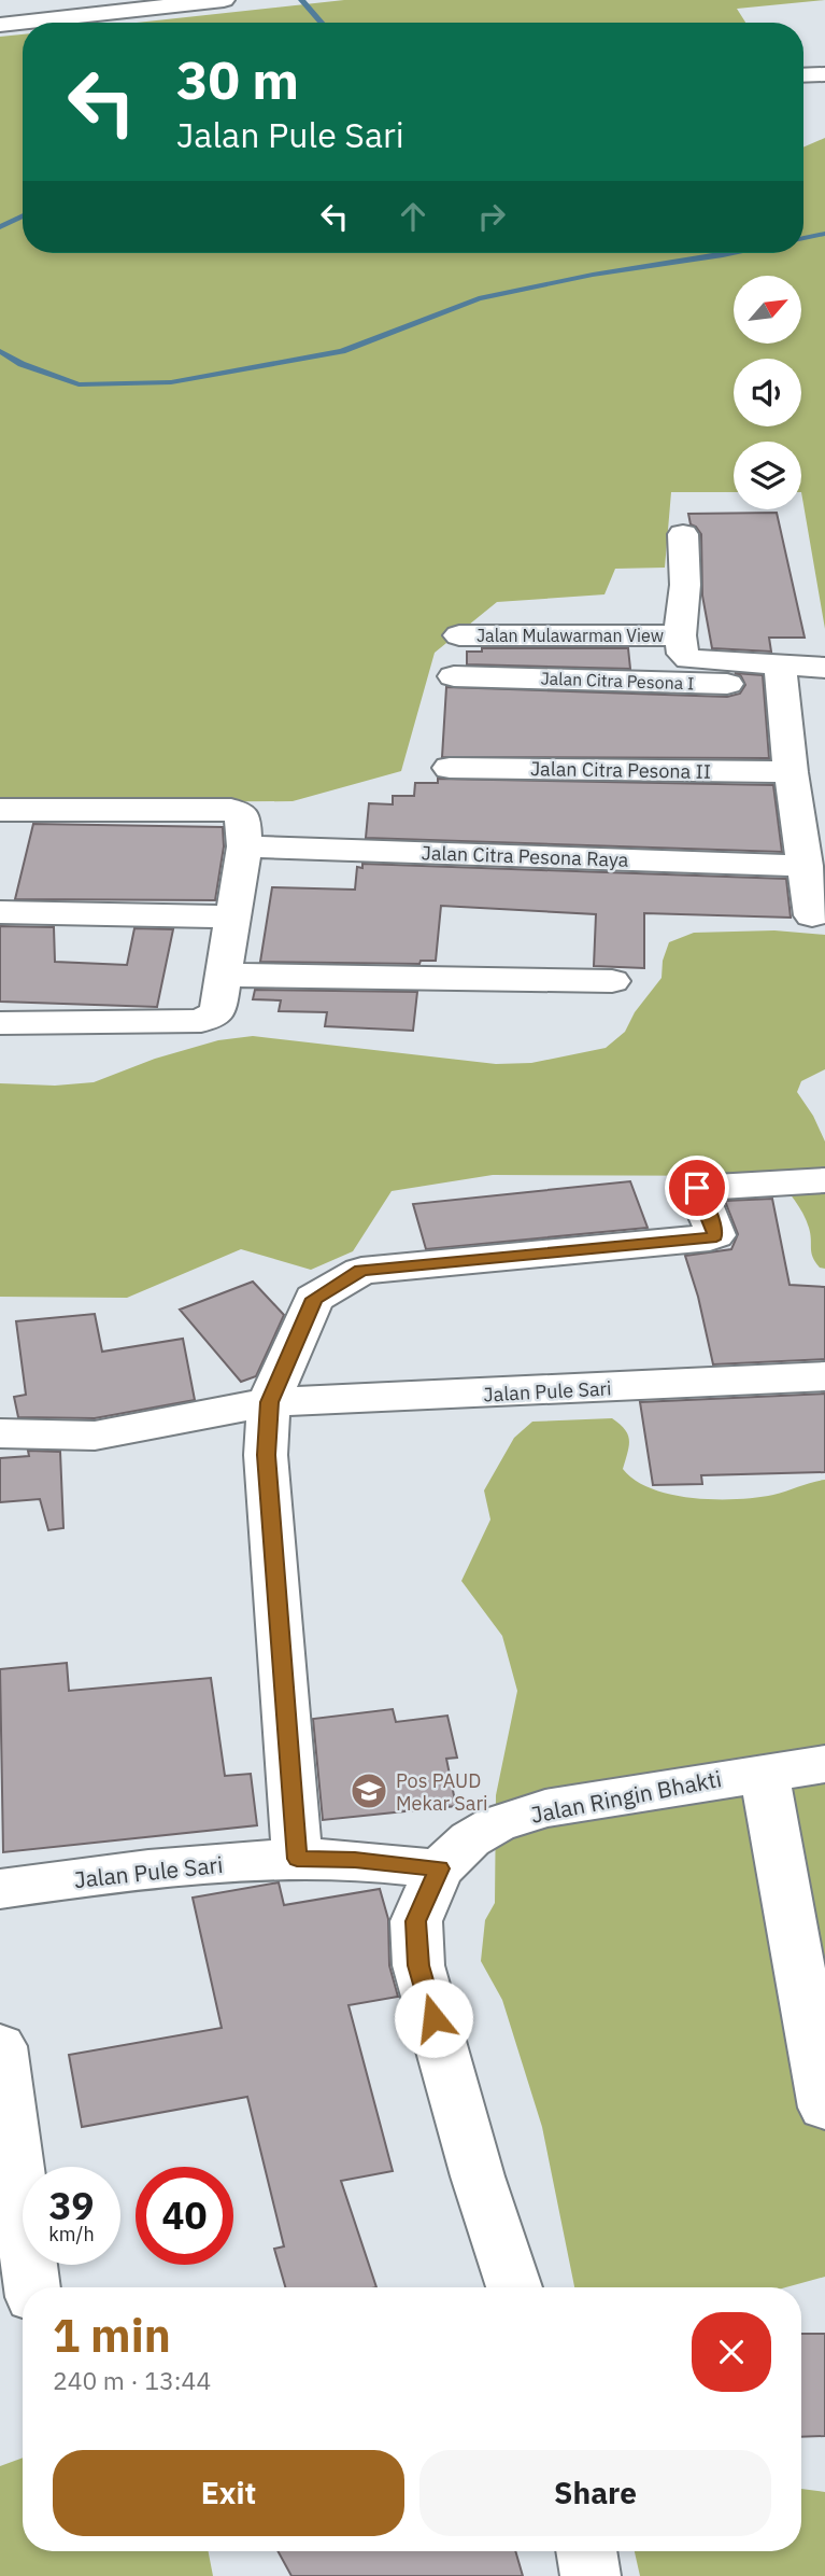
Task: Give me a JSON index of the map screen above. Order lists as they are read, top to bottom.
{
  "streets": {
    "main road": [
      "Jalan Mulawarman View",
      "Jalan Citra Pesona I",
      "Jalan Citra Pesona II",
      "Jalan Citra Pesona Raya",
      "Jalan Pule Sari",
      "Jalan Ringin Bhakti"
    ]
  },
  "crossings": [
    ["Jalan Mulawarman View", "Jalan Citra Pesona I"],
    ["Jalan Pule Sari", "Jalan Ringin Bhakti"]
  ],
  "places": {
    "school or university": ["Pos PAUD Mekar Sari"]
  },
  "north": "top right",
  "page": {
    "turn": ["30 m", "Jalan Pule Sari"],
    "speed": "39 km/h",
    "limit": "40",
    "heading": ["1 min", "240 m · 13:44"],
    "buttons": ["Exit", "Share"]
  }
}
